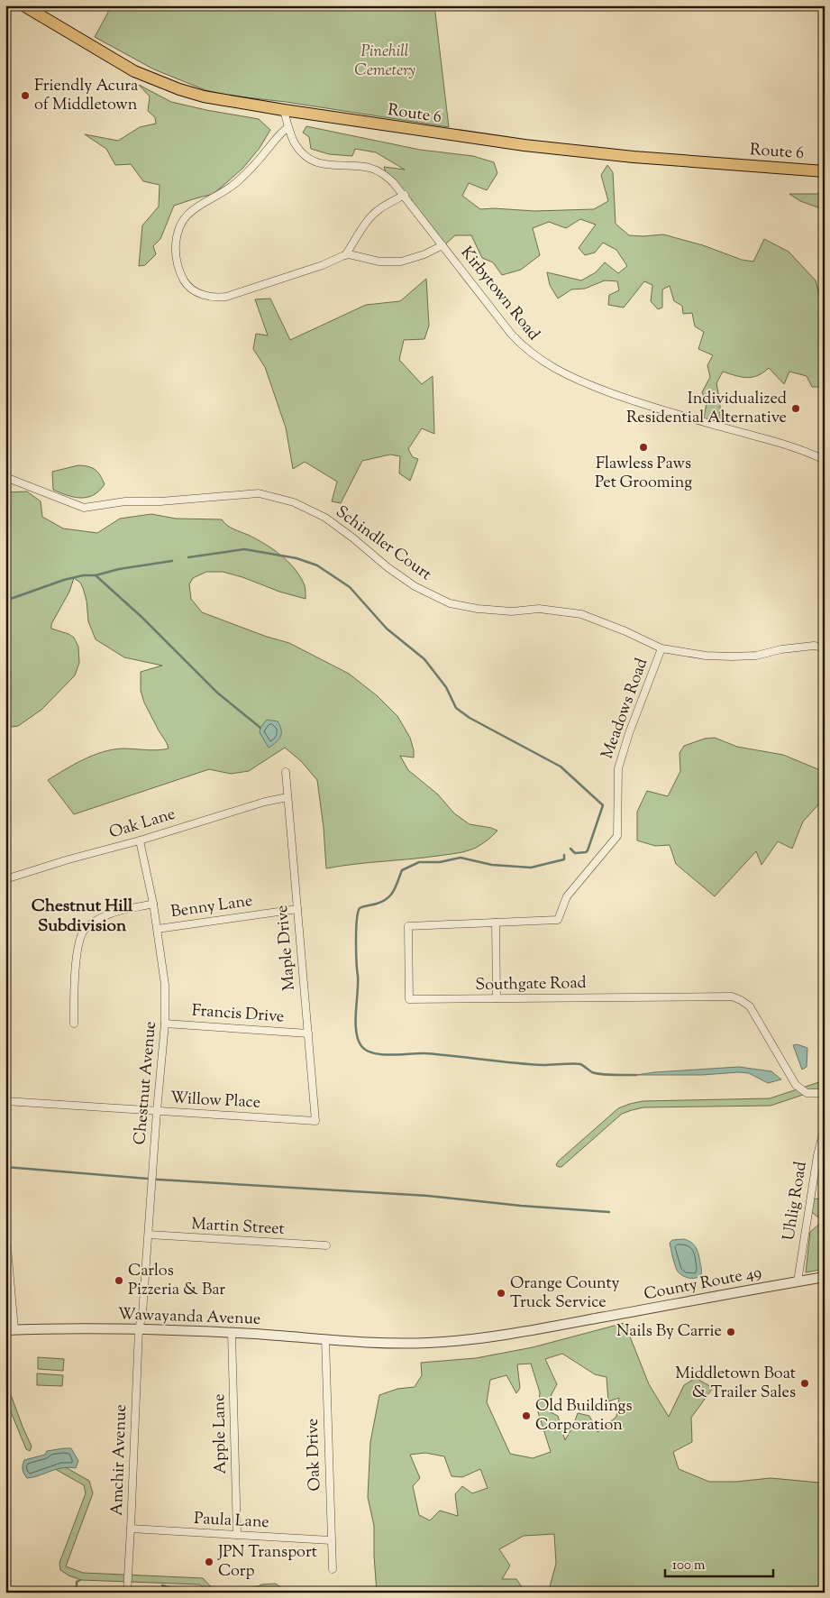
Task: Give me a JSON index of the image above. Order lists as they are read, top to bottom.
{
  "streets": {
    "main road": ["Route 6"],
    "street": [
      "Kirbytown Road",
      "Schindler Court",
      "Meadows Road",
      "Oak Lane",
      "Benny Lane",
      "Maple Drive",
      "Southgate Road",
      "Francis Drive",
      "Chestnut Avenue",
      "Willow Place",
      "Uhlig Road",
      "Martin Street",
      "County Route 49",
      "Wawayanda Avenue",
      "Apple Lane",
      "Oak Drive",
      "Amchir Avenue",
      "Paula Lane"
    ]
  },
  "crossings": [
    ["Route 6", "Kirbytown Road"],
    ["Schindler Court", "Meadows Road"],
    ["Meadows Road", "Southgate Road"],
    ["Oak Lane", "Maple Drive"],
    ["Oak Lane", "Chestnut Avenue"],
    ["Benny Lane", "Maple Drive"],
    ["Benny Lane", "Chestnut Avenue"],
    ["Maple Drive", "Francis Drive"],
    ["Maple Drive", "Willow Place"],
    ["Francis Drive", "Chestnut Avenue"],
    ["Chestnut Avenue", "Willow Place"],
    ["Chestnut Avenue", "Martin Street"],
    ["Chestnut Avenue", "Wawayanda Avenue"],
    ["Chestnut Avenue", "Amchir Avenue"],
    ["Uhlig Road", "County Route 49"],
    ["County Route 49", "Wawayanda Avenue"],
    ["Wawayanda Avenue", "Apple Lane"],
    ["Wawayanda Avenue", "Oak Drive"],
    ["Wawayanda Avenue", "Amchir Avenue"],
    ["Apple Lane", "Paula Lane"],
    ["Oak Drive", "Paula Lane"],
    ["Amchir Avenue", "Paula Lane"]
  ],
  "districts": ["Chestnut Hill Subdivision"],
  "parks": ["Pinehill Cemetery"],
  "places": [
    "Friendly Acura of Middletown",
    "Individualized Residential Alternative",
    "Flawless Paws Pet Grooming",
    "Carlos Pizzeria & Bar",
    "Orange County Truck Service",
    "Nails By Carrie",
    "Middletown Boat & Trailer Sales",
    "Old Buildings Corporation",
    "JPN Transport Corp"
  ],
  "scale_bar": "100 m"
}
